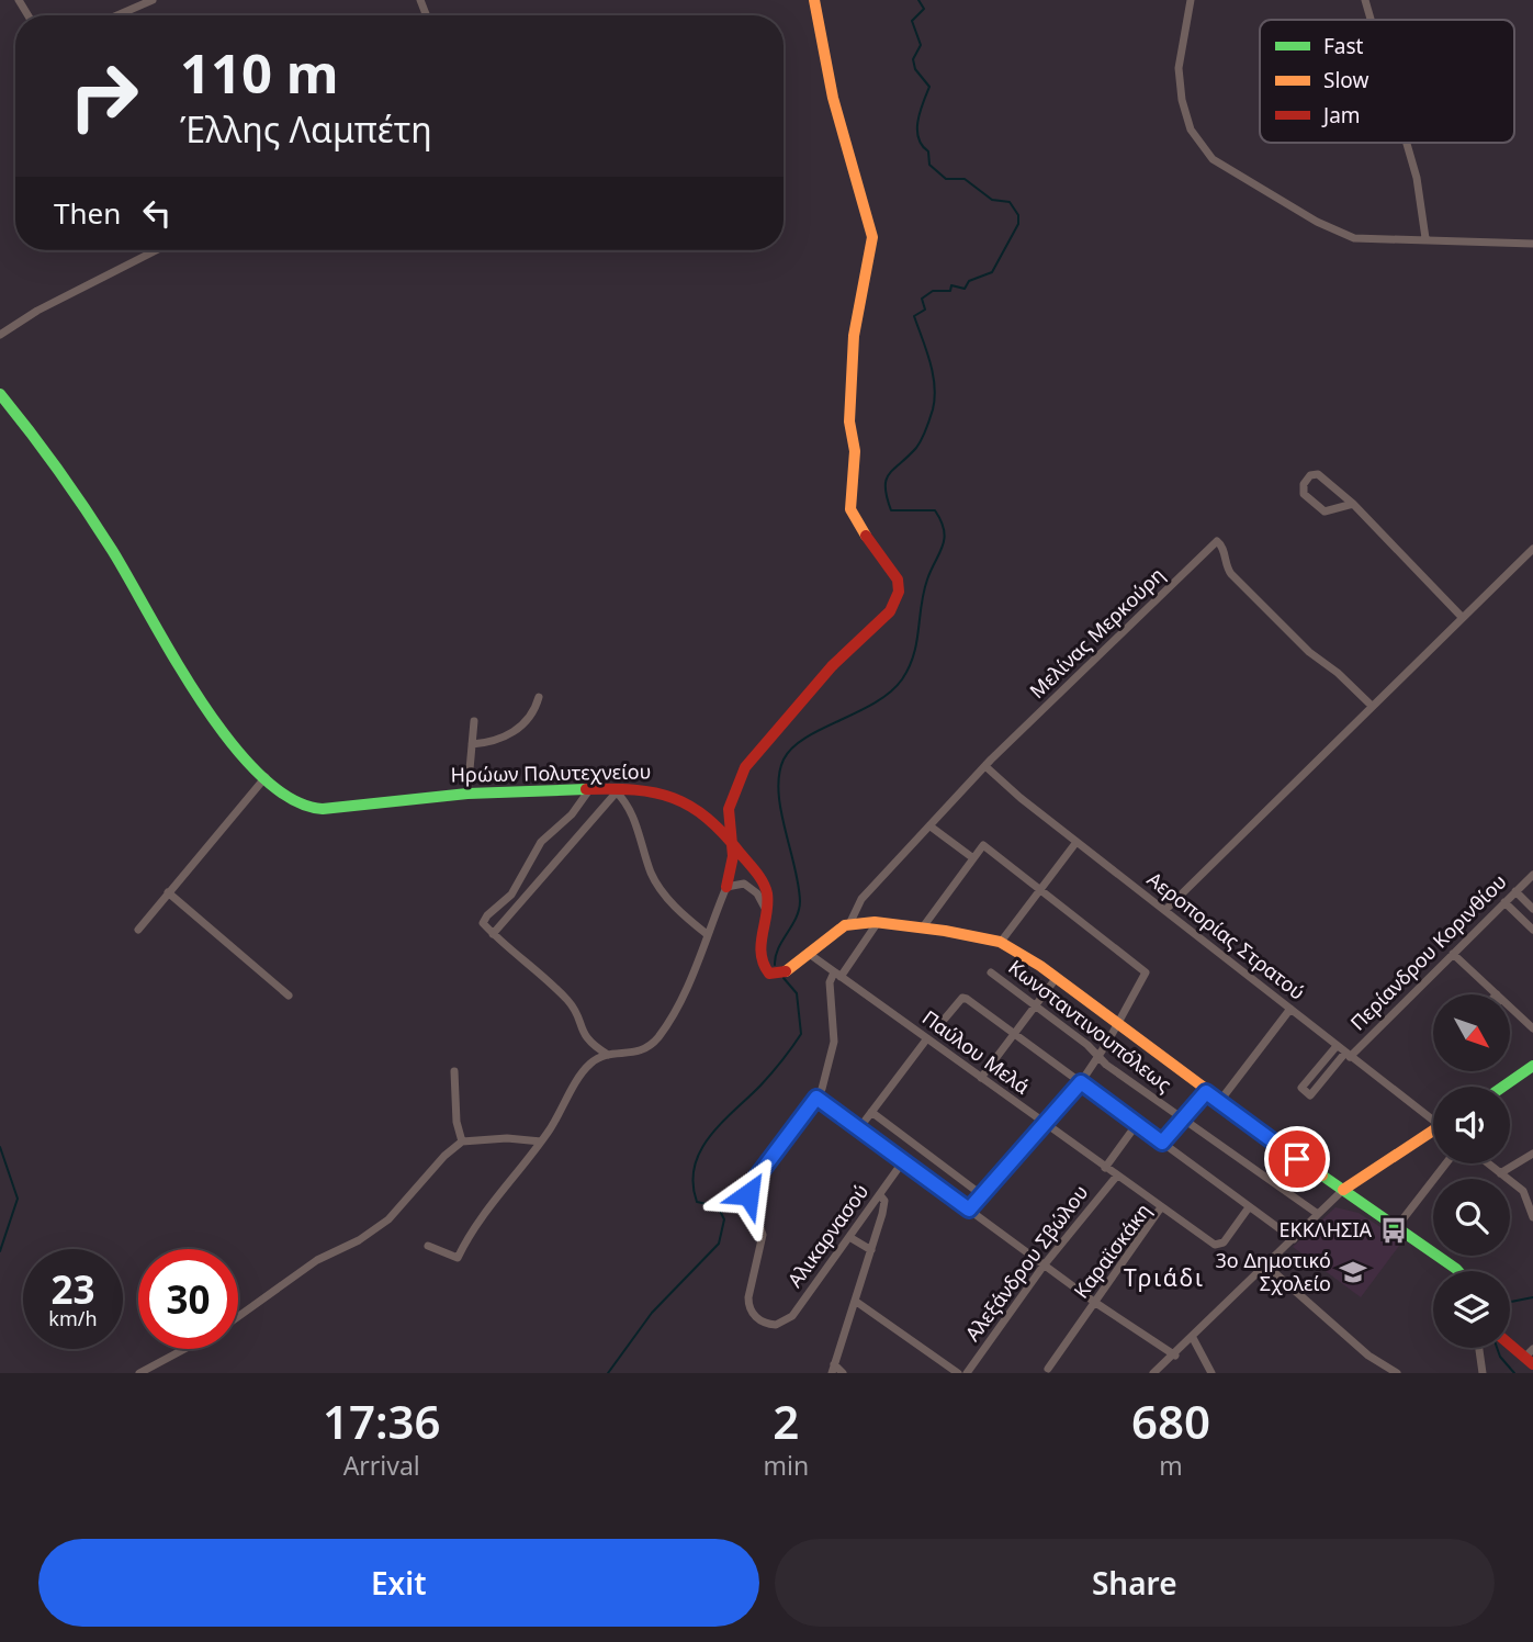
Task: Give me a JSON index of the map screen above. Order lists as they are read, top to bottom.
{
  "streets": {
    "street": [
      "Μελίνας Μερκούρη",
      "Ηρώων Πολυτεχνείου",
      "Αεροπορίας Στρατού",
      "Περίανδρου Κορινθίου",
      "Κωνσταντινουπόλεως",
      "Παύλου Μελά",
      "Αλικαρνασού",
      "Καραϊσκάκη",
      "Αλεξάνδρου Σβώλου"
    ]
  },
  "crossings": [
    ["Μελίνας Μερκούρη", "Ηρώων Πολυτεχνείου"],
    ["Μελίνας Μερκούρη", "Αεροπορίας Στρατού"],
    ["Ηρώων Πολυτεχνείου", "Παύλου Μελά"],
    ["Αεροπορίας Στρατού", "Περίανδρου Κορινθίου"],
    ["Παύλου Μελά", "Καραϊσκάκη"],
    ["Παύλου Μελά", "Αλεξάνδρου Σβώλου"]
  ],
  "districts": ["Τριάδι"],
  "places": {
    "bus stop": ["ΕΚΚΛΗΣΙΑ"],
    "school or university": ["3ο Δημοτικό Σχολείο"]
  },
  "legend": ["Fast", "Slow", "Jam"],
  "north": "bottom right",
  "page": {
    "turn": ["110 m", "Έλλης Λαμπέτη"],
    "then": "Then",
    "speed": "23 km/h",
    "limit": "30",
    "eta": [
      "17:36",
      "Arrival",
      "2",
      "min",
      "680",
      "m"
    ],
    "buttons": ["Exit", "Share"]
  }
}
